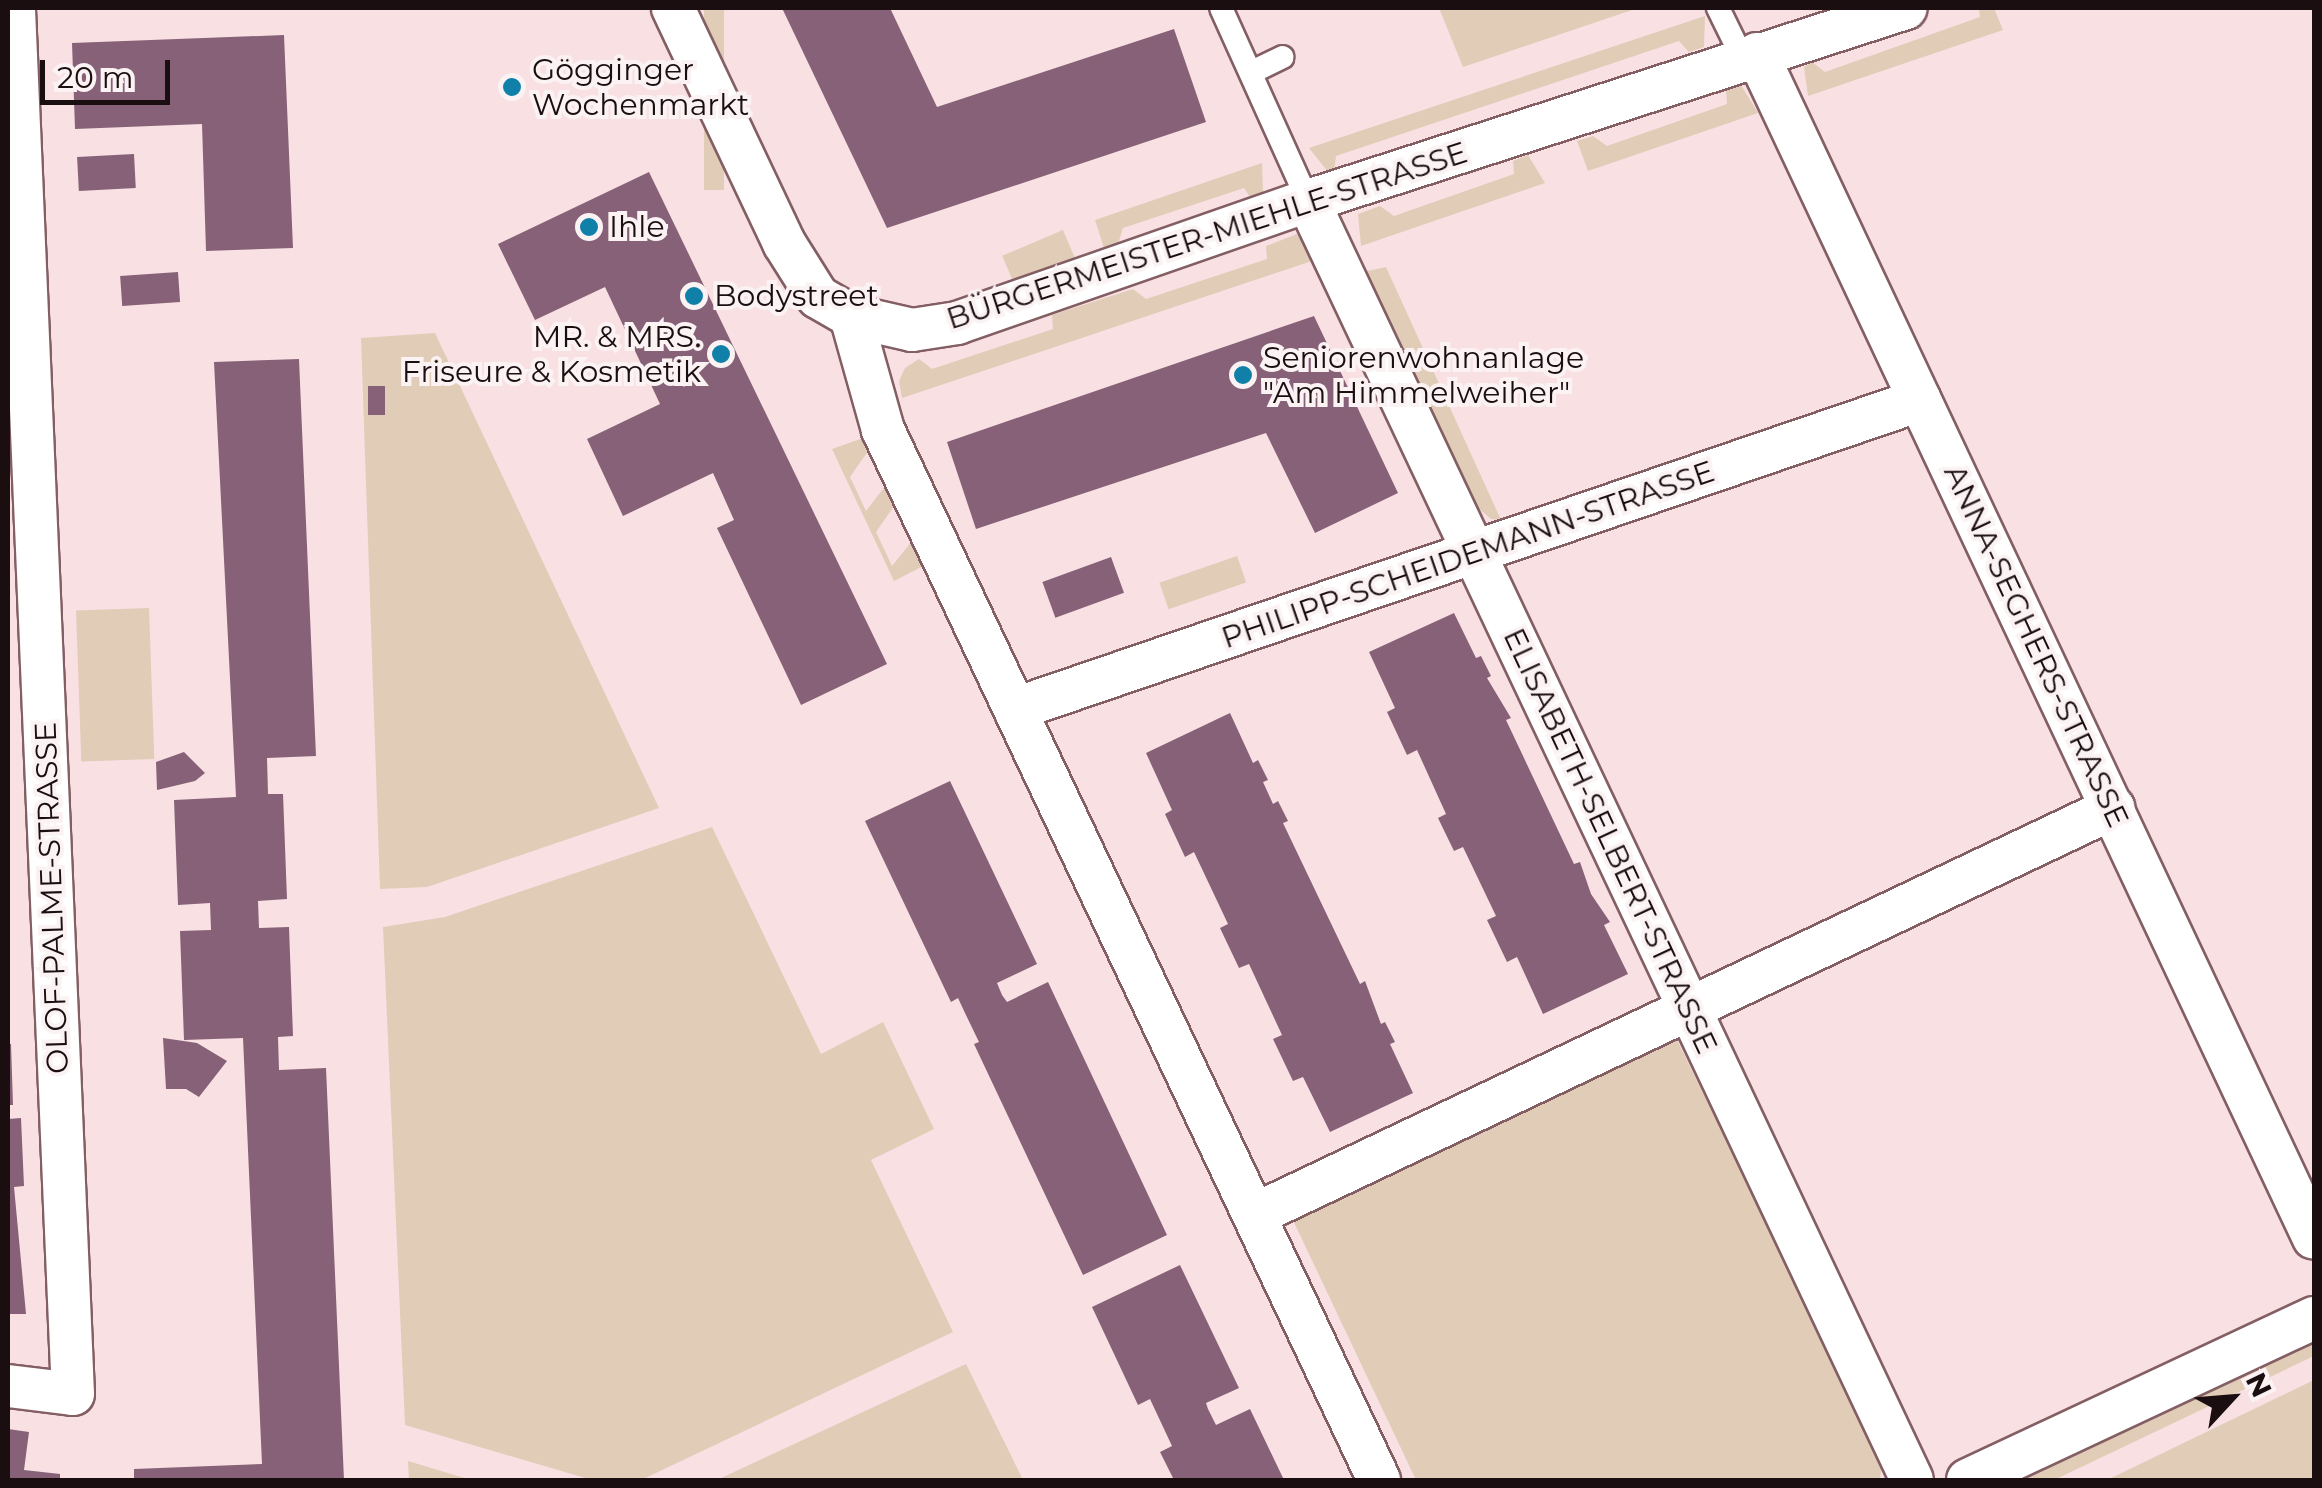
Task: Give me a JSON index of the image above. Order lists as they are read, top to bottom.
{
  "streets": {
    "street": [
      "BÜRGERMEISTER-MIEHLE-STRASSE",
      "PHILIPP-SCHEIDEMANN-STRASSE",
      "ANNA-SEGHERS-STRASSE",
      "ELISABETH-SELBERT-STRASSE",
      "OLOF-PALME-STRASSE"
    ]
  },
  "crossings": [
    ["BÜRGERMEISTER-MIEHLE-STRASSE", "ANNA-SEGHERS-STRASSE"],
    ["BÜRGERMEISTER-MIEHLE-STRASSE", "ELISABETH-SELBERT-STRASSE"],
    ["PHILIPP-SCHEIDEMANN-STRASSE", "ANNA-SEGHERS-STRASSE"],
    ["PHILIPP-SCHEIDEMANN-STRASSE", "ELISABETH-SELBERT-STRASSE"]
  ],
  "places": [
    "Gögginger Wochenmarkt",
    "Ihle",
    "Bodystreet",
    "MR. & MRS. Friseure & Kosmetik",
    "Seniorenwohnanlage \"Am Himmelweiher\""
  ],
  "scale_bar": "20 m",
  "north": "top right"
}
